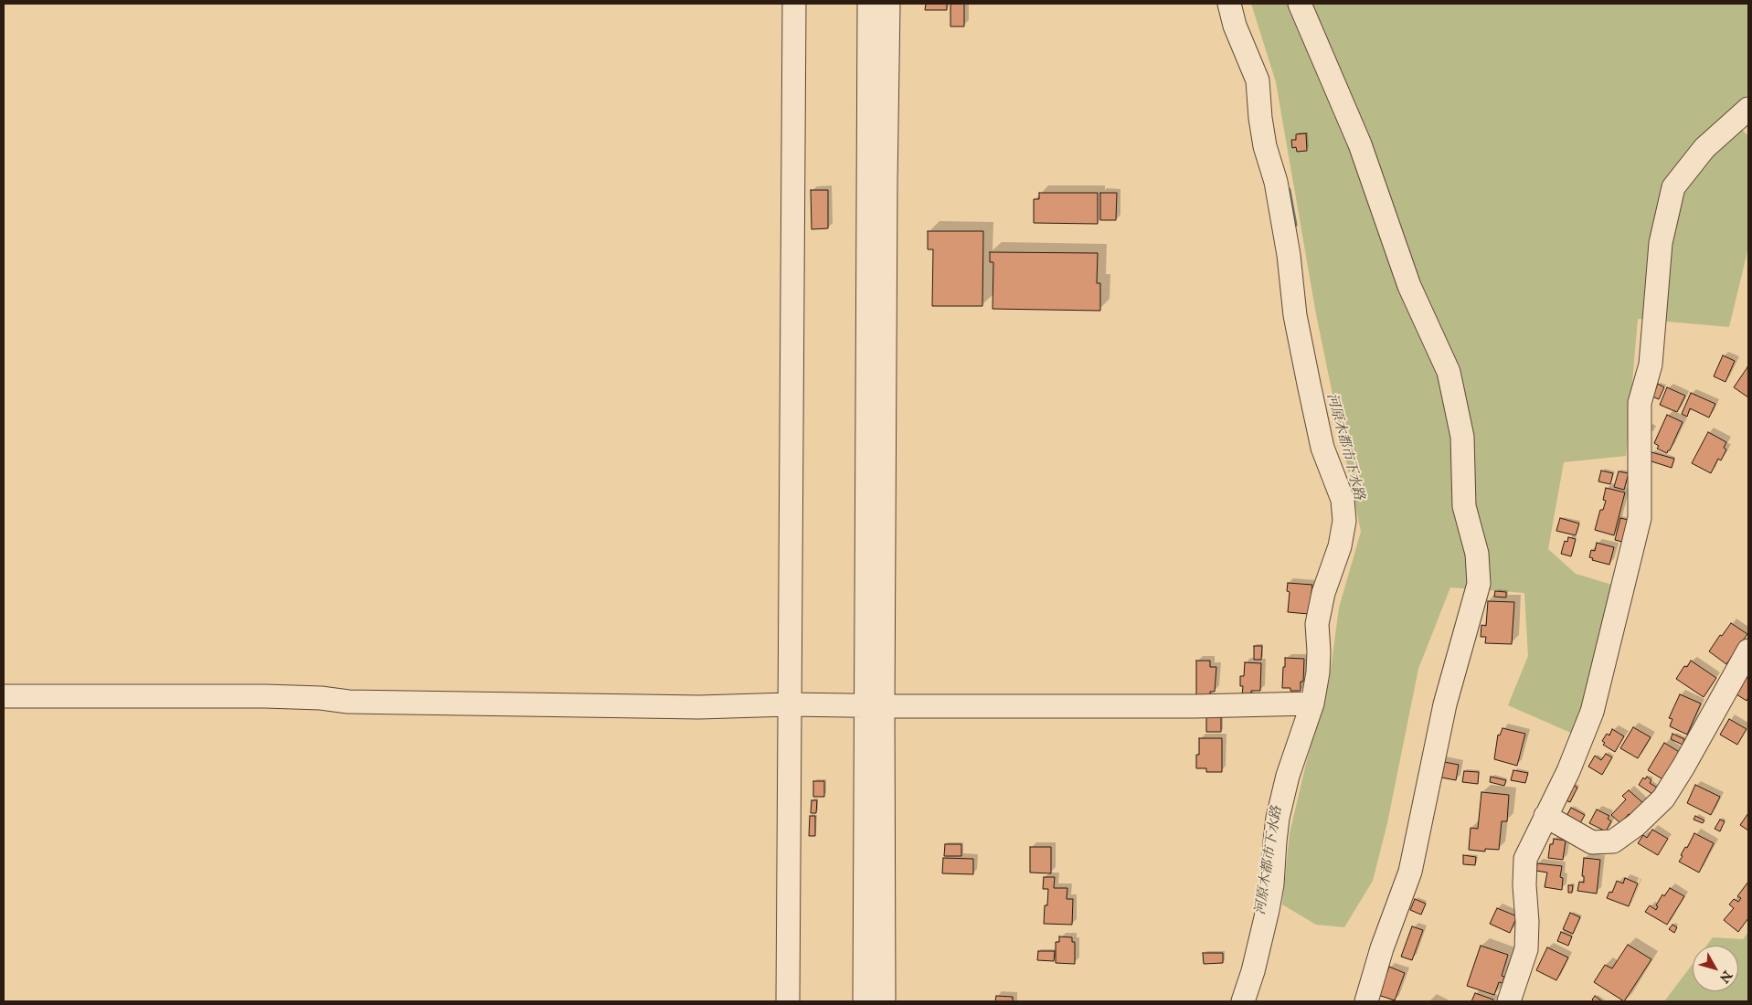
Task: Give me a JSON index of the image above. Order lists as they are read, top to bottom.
{
  "water": ["河原木都市下水路"],
  "north": "bottom right"
}
